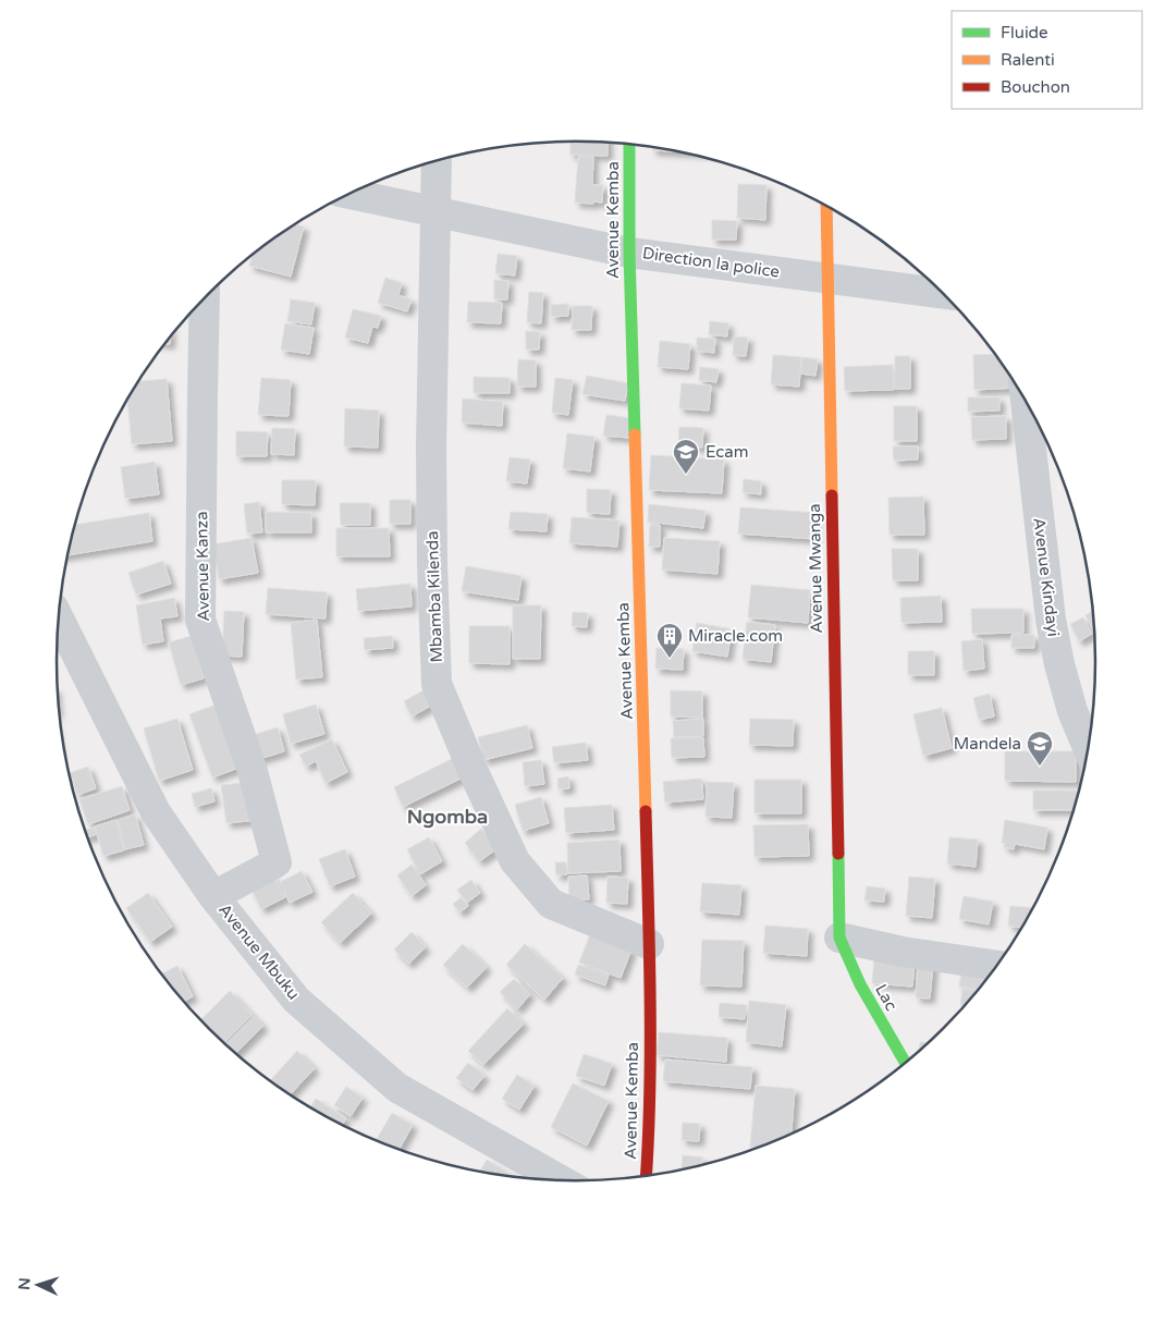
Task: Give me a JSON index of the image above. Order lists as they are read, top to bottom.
{
  "streets": {
    "street": [
      "Avenue Kemba",
      "Direction la police",
      "Avenue Kanza",
      "Avenue Mwanga",
      "Avenue Kindayi",
      "Mbamba Kilenda",
      "Avenue Mbuku",
      "Lac"
    ]
  },
  "crossings": [
    ["Avenue Kemba", "Direction la police"],
    ["Avenue Kemba", "Mbamba Kilenda"],
    ["Direction la police", "Avenue Mwanga"],
    ["Direction la police", "Mbamba Kilenda"],
    ["Avenue Kanza", "Avenue Mbuku"],
    ["Avenue Mwanga", "Lac"]
  ],
  "districts": ["Ngomba"],
  "places": {
    "school or university": ["Ecam", "Mandela"],
    "building": ["Miracle.com"]
  },
  "legend": ["Fluide", "Ralenti", "Bouchon"],
  "north": "left"
}
